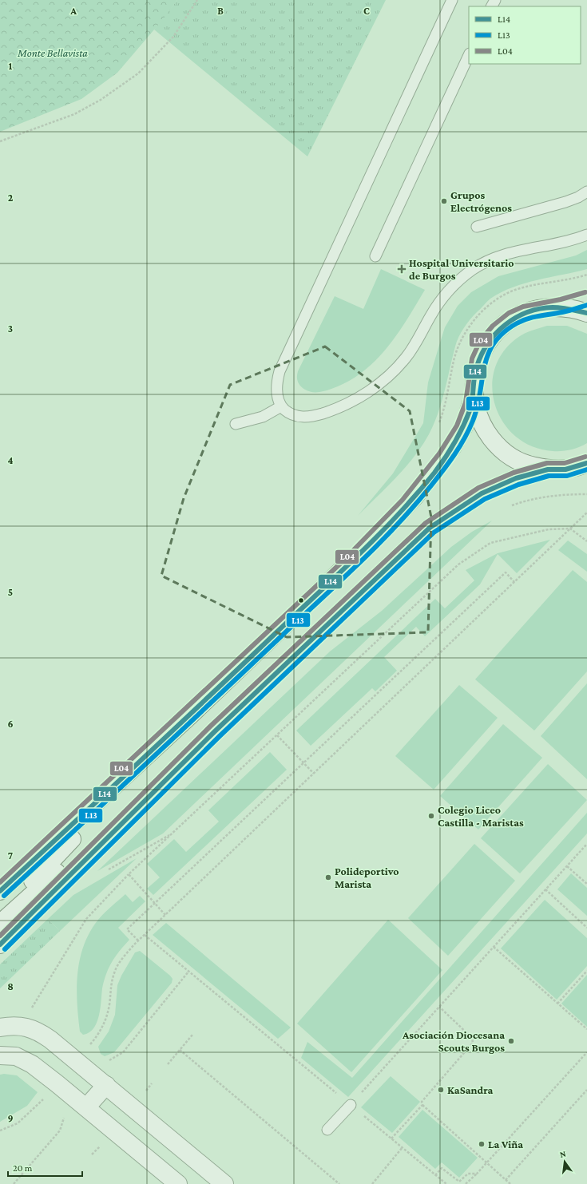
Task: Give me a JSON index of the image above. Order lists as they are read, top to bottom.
{
  "parks": ["Monte Bellavista"],
  "places": {
    "other": [
      "Grupos Electrógenos",
      "Colegio Liceo Castilla - Maristas",
      "Polideportivo Marista",
      "Asociación Diocesana Scouts Burgos",
      "KaSandra",
      "La Viña"
    ],
    "health": ["Hospital Universitario de Burgos"]
  },
  "lines": ["transit line L04", "transit line L13", "transit line L14"],
  "legend": ["L14", "L13", "L04"],
  "scale_bar": "20 m",
  "north": "top",
  "grid": {
    "columns": ["A", "B", "C"],
    "rows": [
      "1",
      "2",
      "3",
      "4",
      "5",
      "6",
      "7",
      "8",
      "9"
    ]
  }
}
